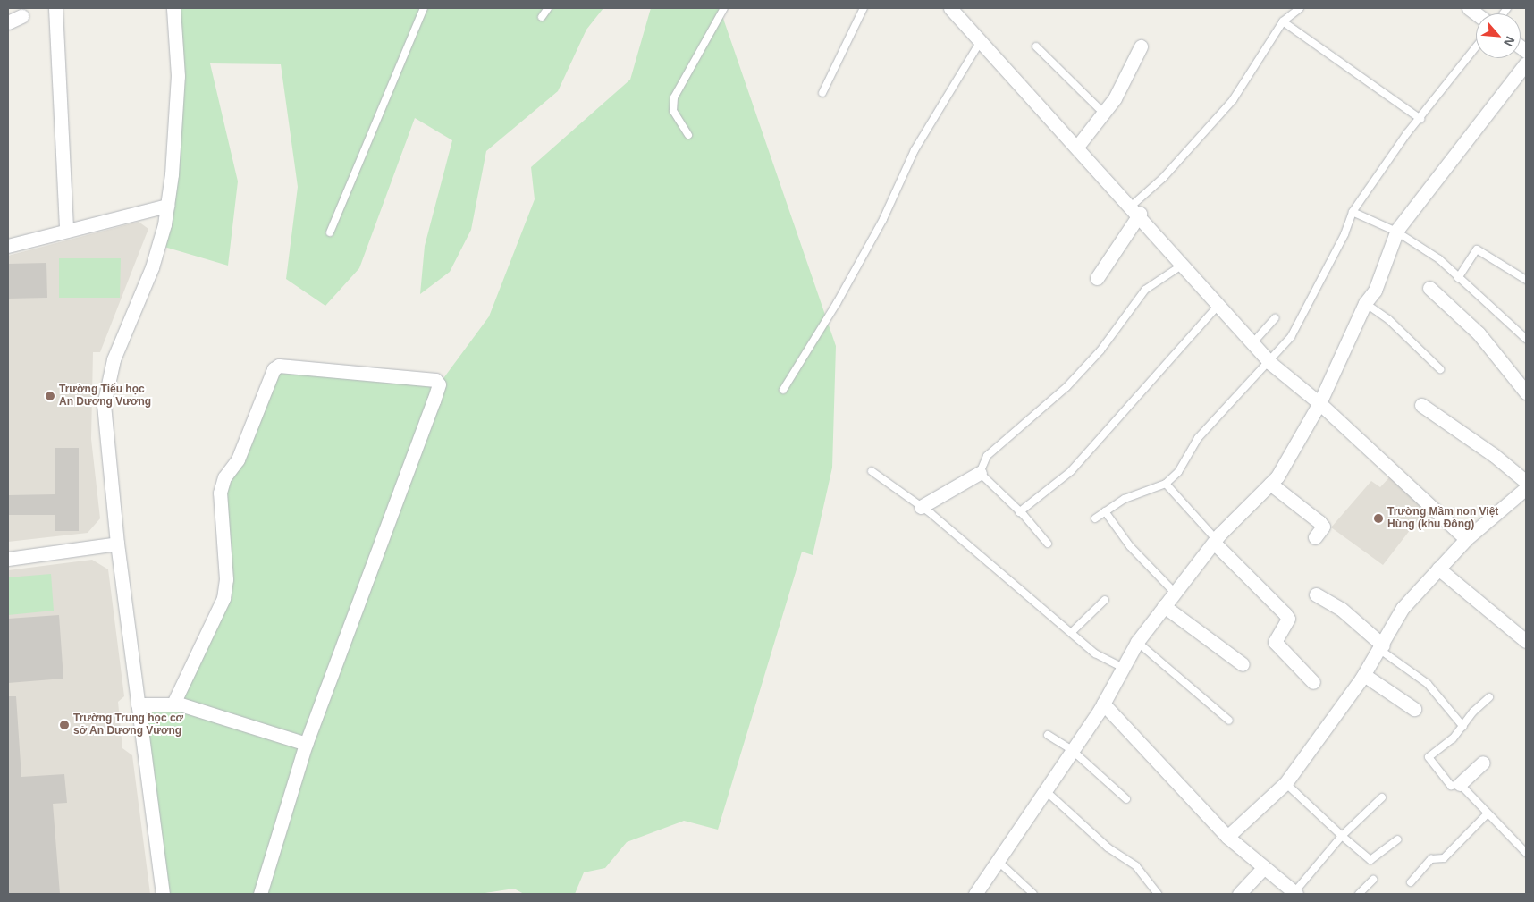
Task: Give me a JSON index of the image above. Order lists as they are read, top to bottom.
{
  "places": ["Trường Tiểu học An Dương Vương", "Trường Mầm non Việt Hùng (khu Đông)", "Trường Trung học cơ sở An Dương Vương"],
  "north": "bottom right"
}
